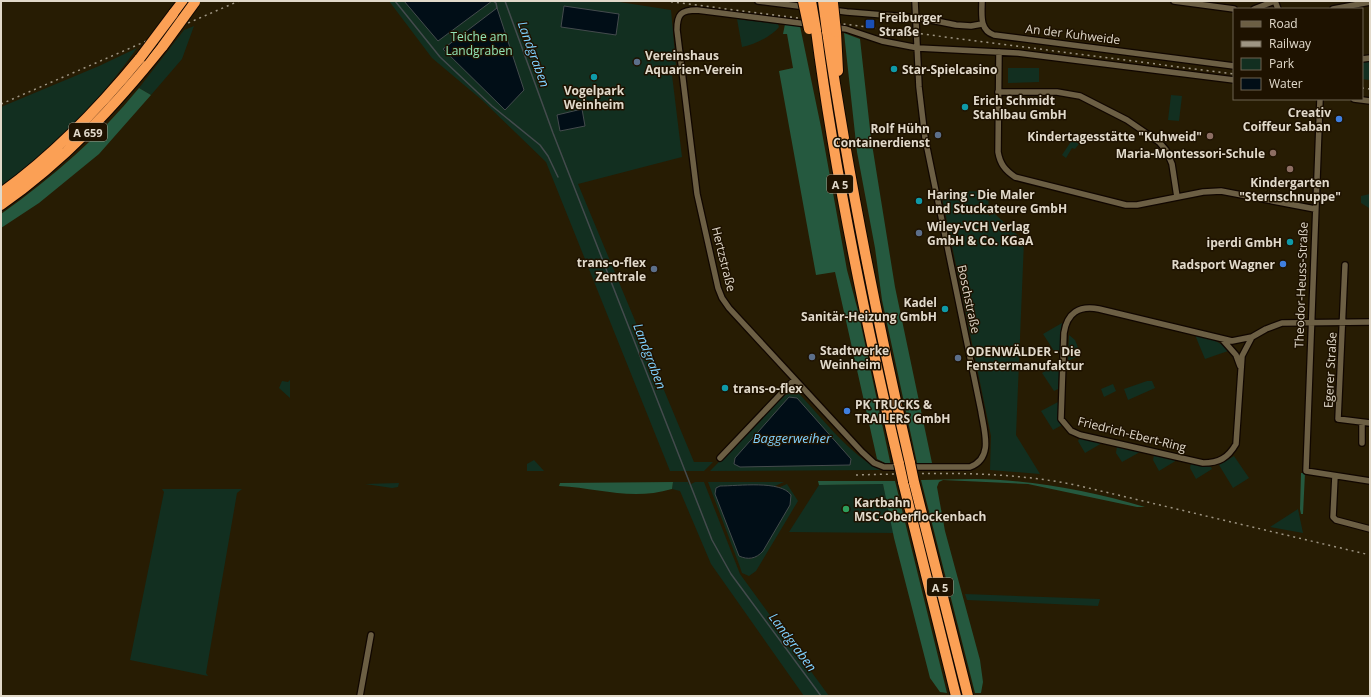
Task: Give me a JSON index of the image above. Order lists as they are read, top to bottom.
{
  "streets": {
    "highway": ["A 659", "A 5"],
    "street": [
      "An der Kuhweide",
      "Hertzstraße",
      "Theodor-Heuss-Straße",
      "Boschstraße",
      "Egerer Straße",
      "Friedrich-Ebert-Ring"
    ]
  },
  "crossings": [
    ["Hertzstraße", "Boschstraße"],
    ["Theodor-Heuss-Straße", "Friedrich-Ebert-Ring"],
    ["Egerer Straße", "Friedrich-Ebert-Ring"]
  ],
  "water": ["Landgraben", "Baggerweiher"],
  "parks": ["Teiche am Landgraben"],
  "places": {
    "transit": ["Freiburger Straße"],
    "other": [
      "Vereinshaus Aquarien-Verein",
      "Star-Spielcasino",
      "Vogelpark Weinheim",
      "Erich Schmidt Stahlbau GmbH",
      "Creativ Coiffeur Saban",
      "Rolf Hühn Containerdienst",
      "Kindertagesstätte \"Kuhweid\"",
      "Maria-Montessori-Schule",
      "Kindergarten \"Sternschnuppe\"",
      "Haring - Die Maler und Stuckateure GmbH",
      "Wiley-VCH Verlag GmbH & Co. KGaA",
      "iperdi GmbH",
      "Radsport Wagner",
      "trans-o-flex Zentrale",
      "Kadel Sanitär-Heizung GmbH",
      "Stadtwerke Weinheim",
      "ODENWÄLDER - Die Fenstermanufaktur",
      "trans-o-flex",
      "PK TRUCKS & TRAILERS GmbH",
      "Kartbahn MSC-Oberflockenbach"
    ]
  },
  "legend": [
    "Road",
    "Railway",
    "Park",
    "Water"
  ]
}
